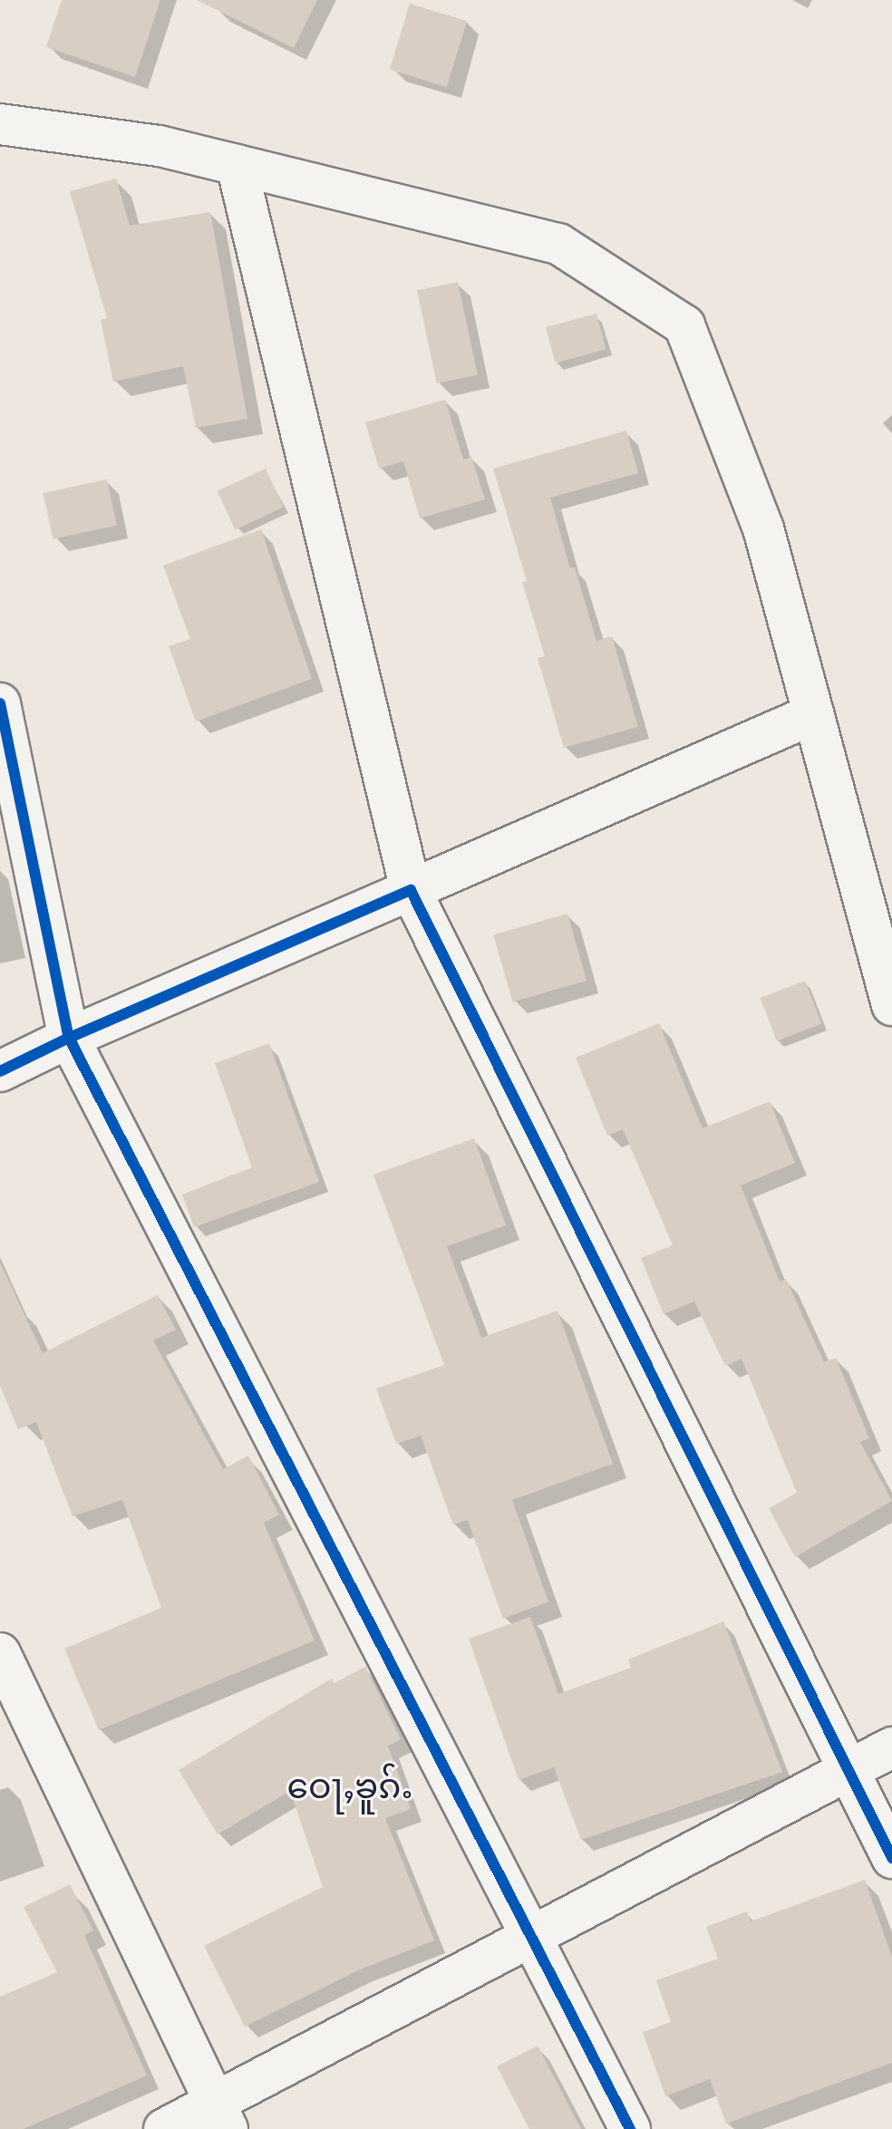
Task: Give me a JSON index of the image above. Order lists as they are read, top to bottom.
{
  "districts": ["ဝေႃႇၶူၵ်ႉ"]
}
